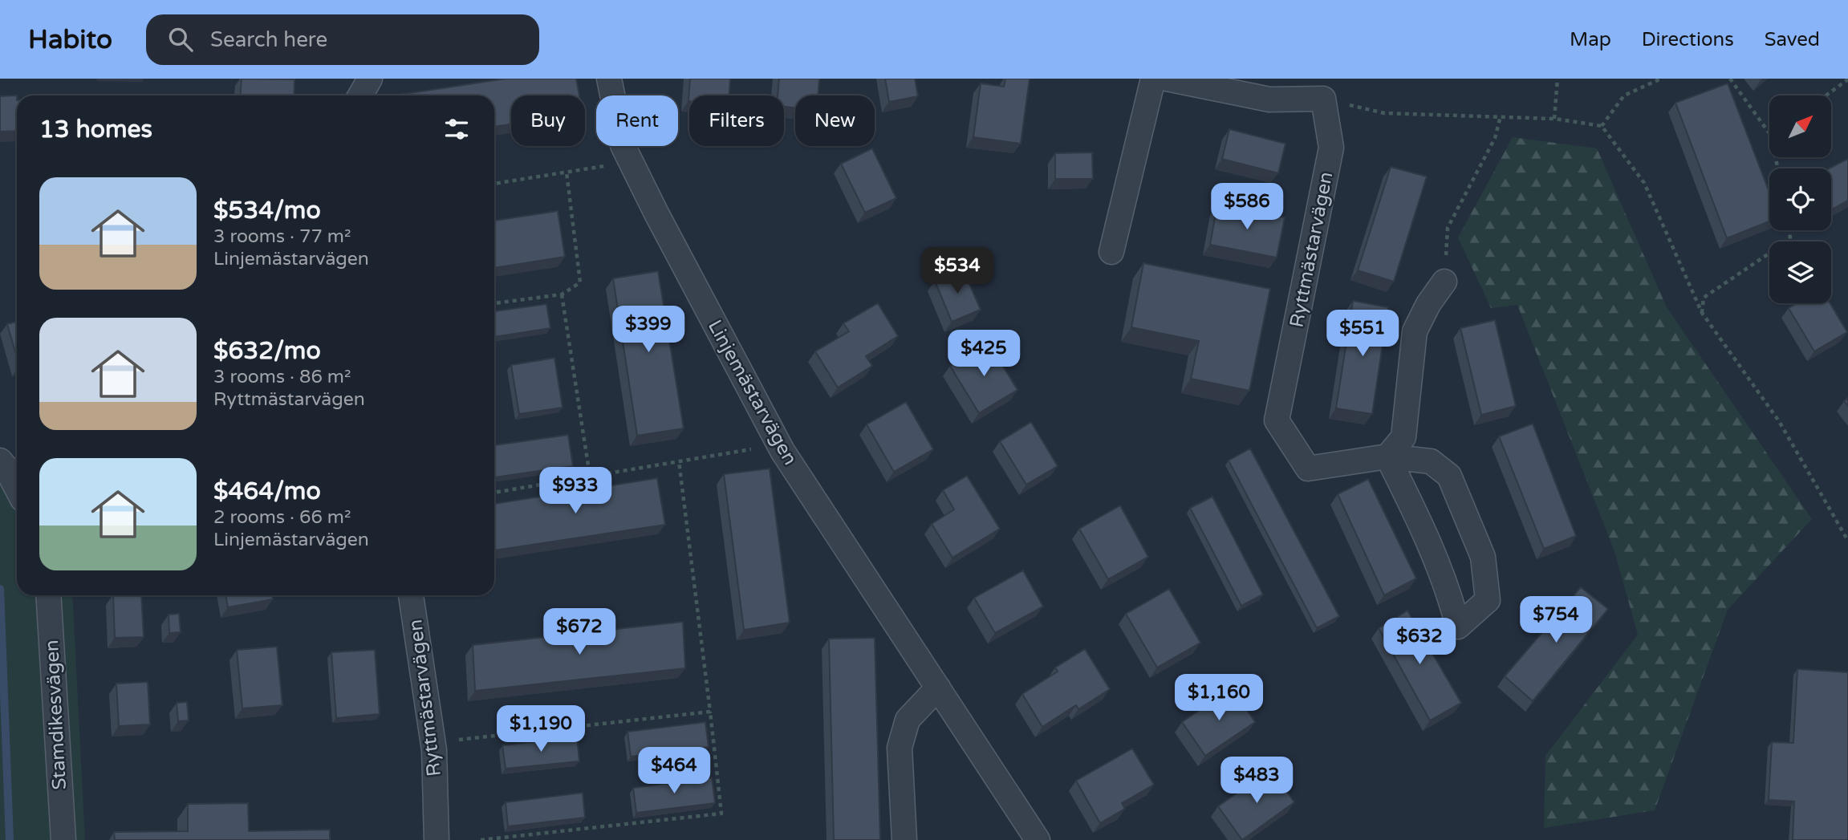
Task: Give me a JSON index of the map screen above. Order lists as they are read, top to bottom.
{
  "streets": {
    "street": ["Ryttmästarvägen", "Linjemästarvägen", "Stamdikesvägen"]
  },
  "north": "top right",
  "page": {
    "header": "Habito",
    "search": "Search here",
    "nav": ["Map", "Directions", "Saved"],
    "chip": [
      "Buy",
      "Rent",
      "Filters",
      "New"
    ],
    "heading": "13 homes",
    "list": [
      {
        "name": "$534/mo",
        "note": "3 rooms · 77 m² · Linjemästarvägen"
      },
      {
        "name": "$632/mo",
        "note": "3 rooms · 86 m² · Ryttmästarvägen"
      },
      {
        "name": "$464/mo",
        "note": "2 rooms · 66 m² · Linjemästarvägen"
      }
    ],
    "price": [
      "$586",
      "$534",
      "$399",
      "$551",
      "$425",
      "$933",
      "$754",
      "$672",
      "$632",
      "$1,160",
      "$1,190",
      "$464",
      "$483"
    ]
  }
}
